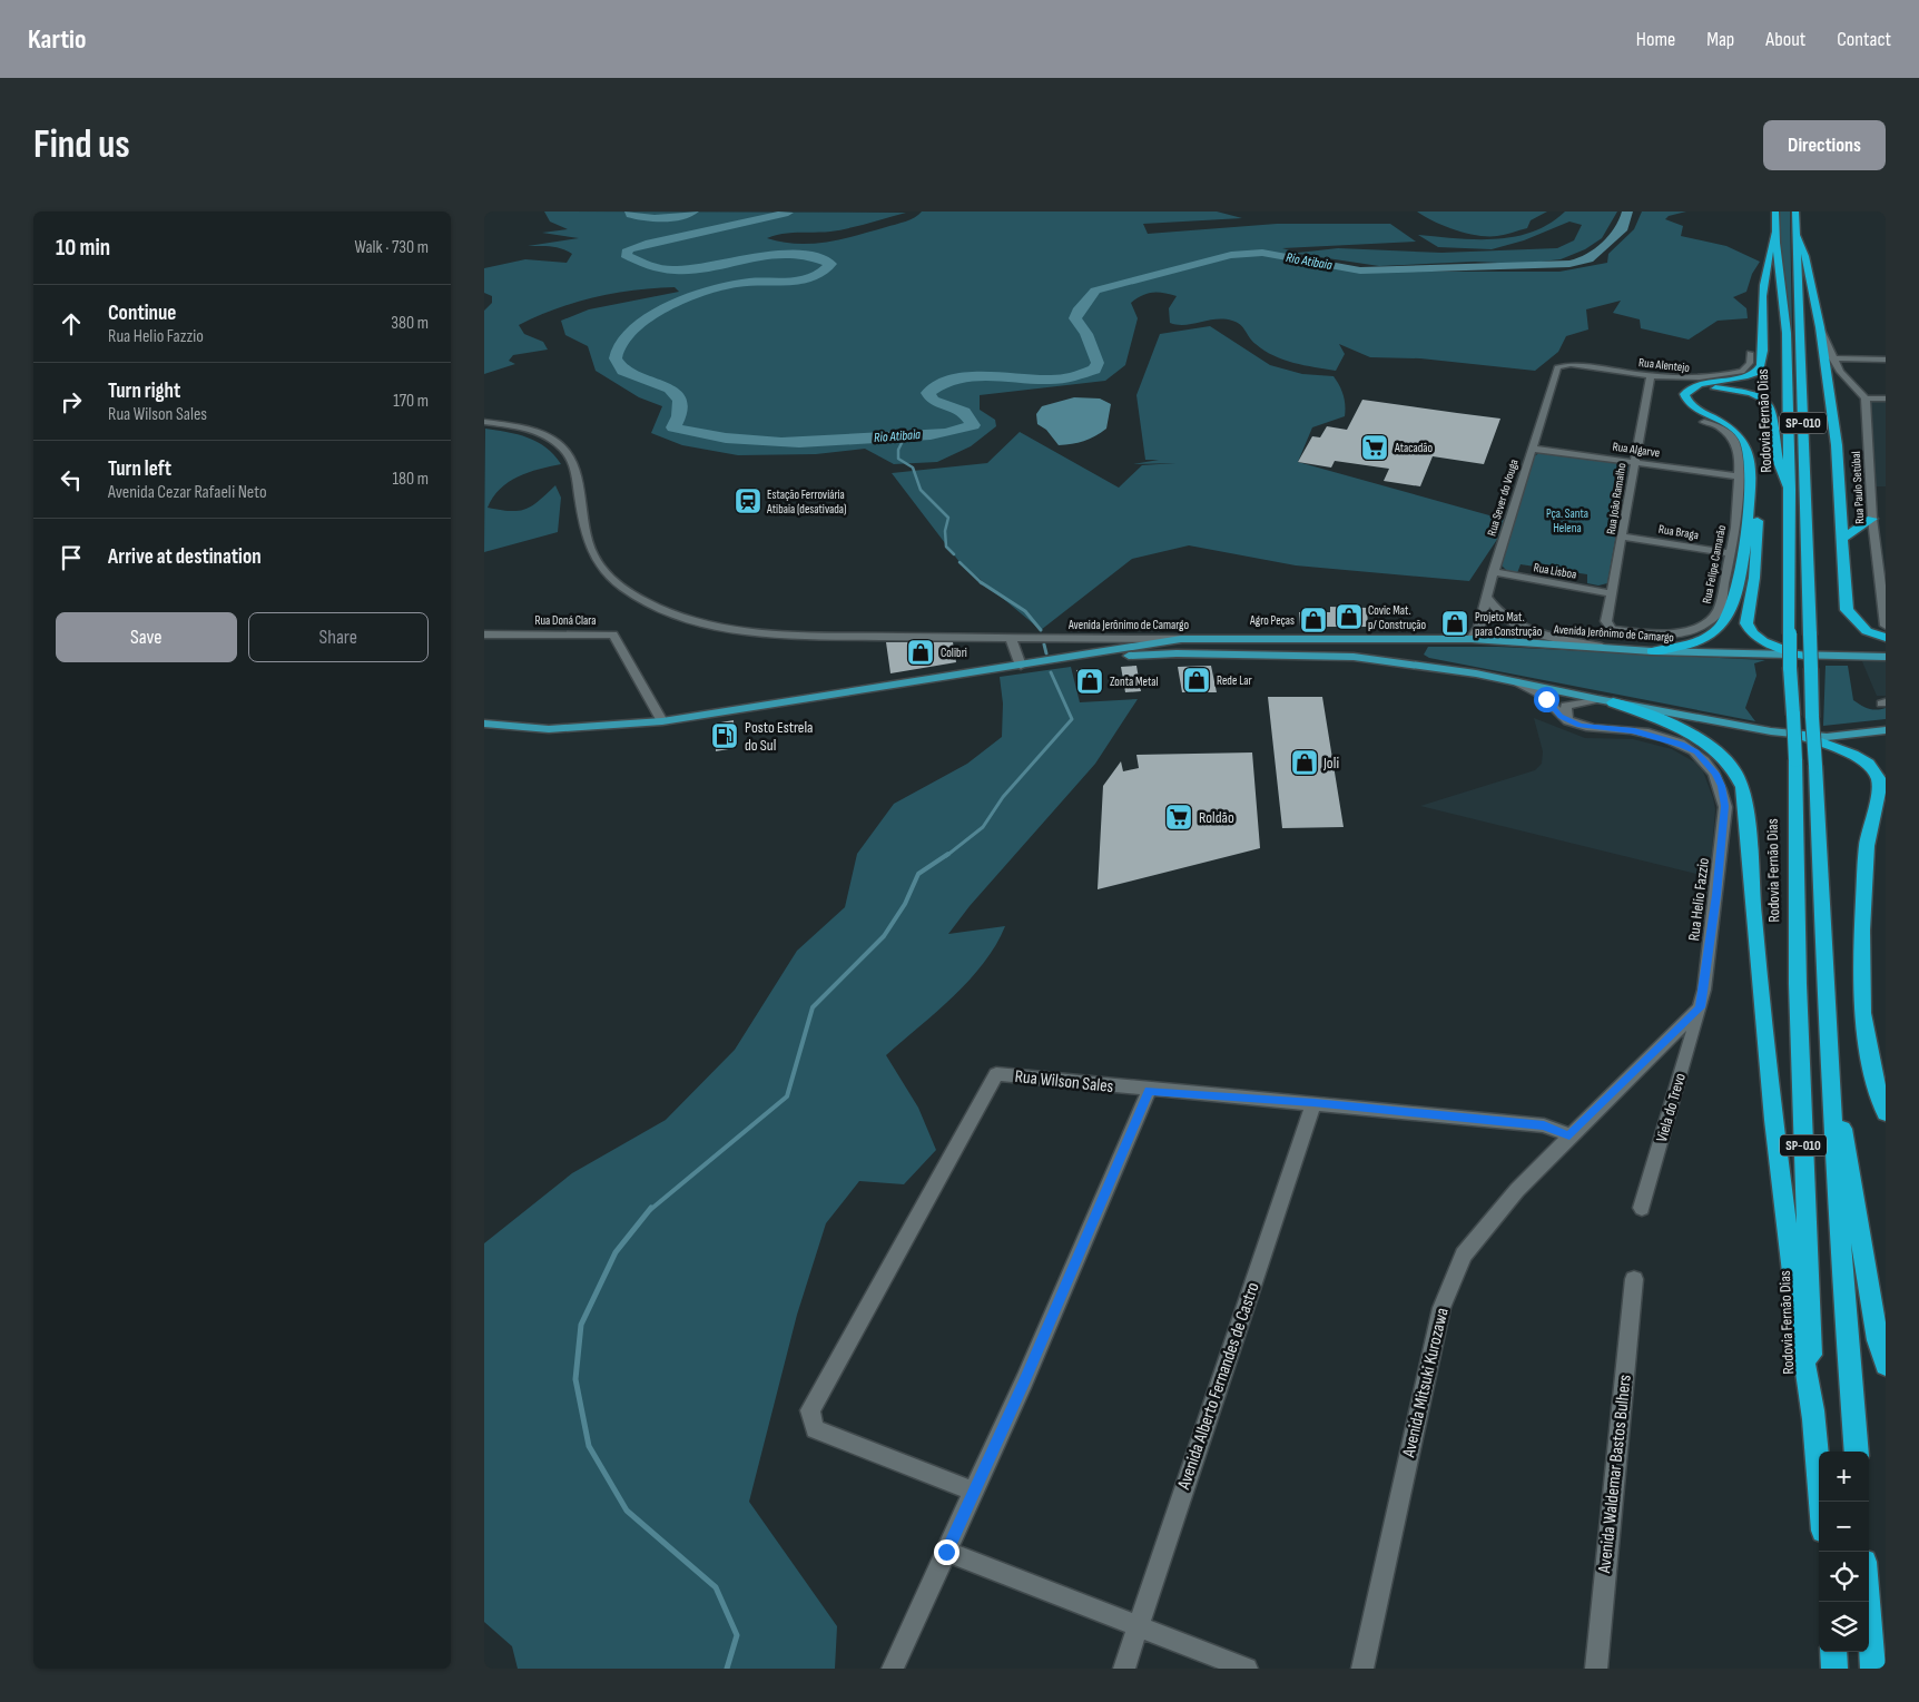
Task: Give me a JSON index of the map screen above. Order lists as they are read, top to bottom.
{
  "streets": {
    "highway": ["Rodovia Fernão Dias", "SP-010"],
    "main road": ["Avenida Jerônimo de Camargo"],
    "street": [
      "Rua Alentejo",
      "Rua Algarve",
      "Rua Paulo Setúbal",
      "Rua Sever do Vouga",
      "Rua João Ramalho",
      "Rua Braga",
      "Rua Felipe Camarão",
      "Rua Lisboa",
      "Rua Doná Clara",
      "Rua Helio Fazzio",
      "Rua Wilson Sales",
      "Viela do Trevo",
      "Avenida Mitsuki Kurozawa",
      "Avenida Alberto Fernandes de Castro",
      "Avenida Waldemar Bastos Bulhers"
    ]
  },
  "crossings": [
    ["Rua Alentejo", "Rua Sever do Vouga"],
    ["Rua Alentejo", "Rua João Ramalho"],
    ["Rua Algarve", "Rua Sever do Vouga"],
    ["Rua Algarve", "Rua João Ramalho"],
    ["Rua Algarve", "Rua Felipe Camarão"],
    ["Rua Sever do Vouga", "Rua Lisboa"],
    ["Rua Sever do Vouga", "Avenida Jerônimo de Camargo"],
    ["Rua João Ramalho", "Rua Braga"],
    ["Rua João Ramalho", "Rua Felipe Camarão"],
    ["Rua João Ramalho", "Rua Lisboa"],
    ["Rua Braga", "Rua Felipe Camarão"],
    ["Rua Helio Fazzio", "Viela do Trevo"],
    ["Rua Wilson Sales", "Avenida Mitsuki Kurozawa"],
    ["Rua Wilson Sales", "Avenida Alberto Fernandes de Castro"]
  ],
  "water": ["Rio Atibaia"],
  "parks": ["Pça. Santa Helena"],
  "places": {
    "supermarket": ["Atacadão", "Roldão"],
    "station": ["Estação Ferroviária Atibaia (desativada)"],
    "shop": [
      "Covic Mat. p/ Construção",
      "Agro Peças",
      "Projeto Mat. para Construção",
      "Colibri",
      "Rede Lar",
      "Zonta Metal",
      "Joli"
    ],
    "fuel station": ["Posto Estrela do Sul"]
  },
  "page": {
    "header": "Kartio",
    "nav": [
      "Home",
      "Map",
      "About",
      "Contact"
    ],
    "buttons": [
      "Directions",
      ["Save", "Share"]
    ],
    "title": "Find us",
    "heading": ["10 min", "Walk · 730 m"],
    "list": [
      ["Continue", "Rua Helio Fazzio", "380 m"],
      ["Turn right", "Rua Wilson Sales", "170 m"],
      ["Turn left", "Avenida Cezar Rafaeli Neto", "180 m"],
      "Arrive at destination"
    ],
    "map_buttons": ["+", "−"]
  }
}
